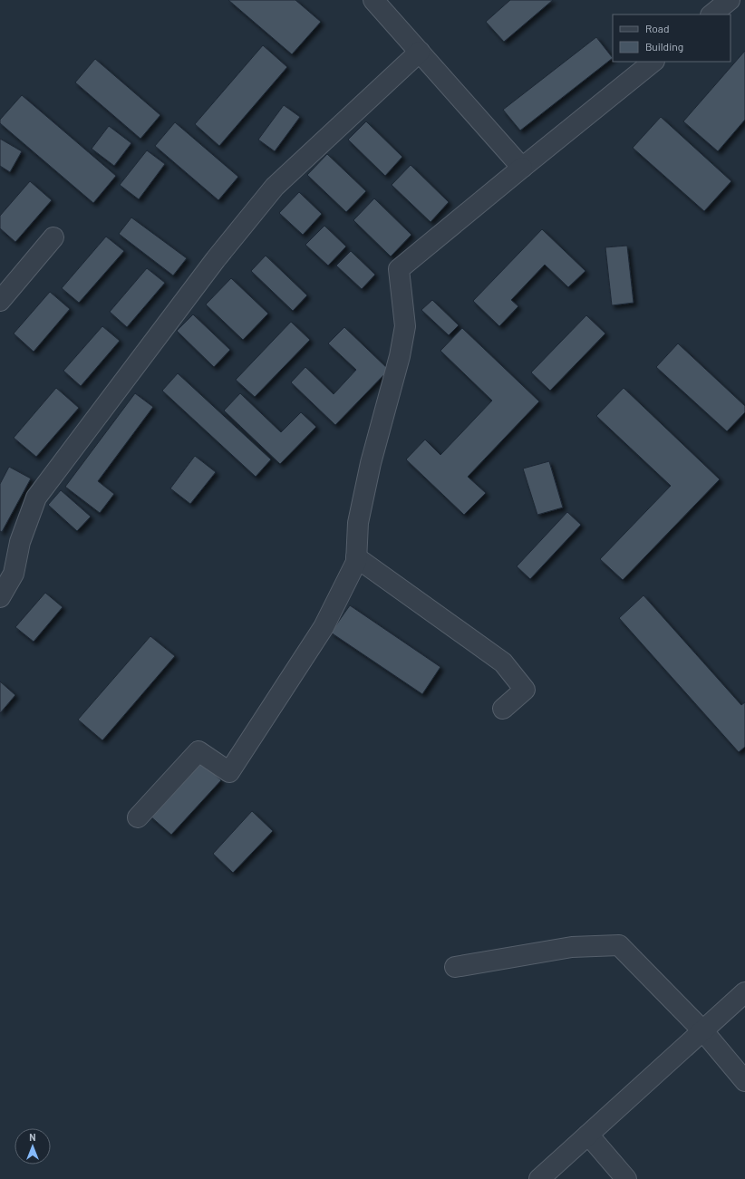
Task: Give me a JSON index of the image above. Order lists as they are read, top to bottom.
{
  "legend": ["Road", "Building"],
  "north": "top"
}
